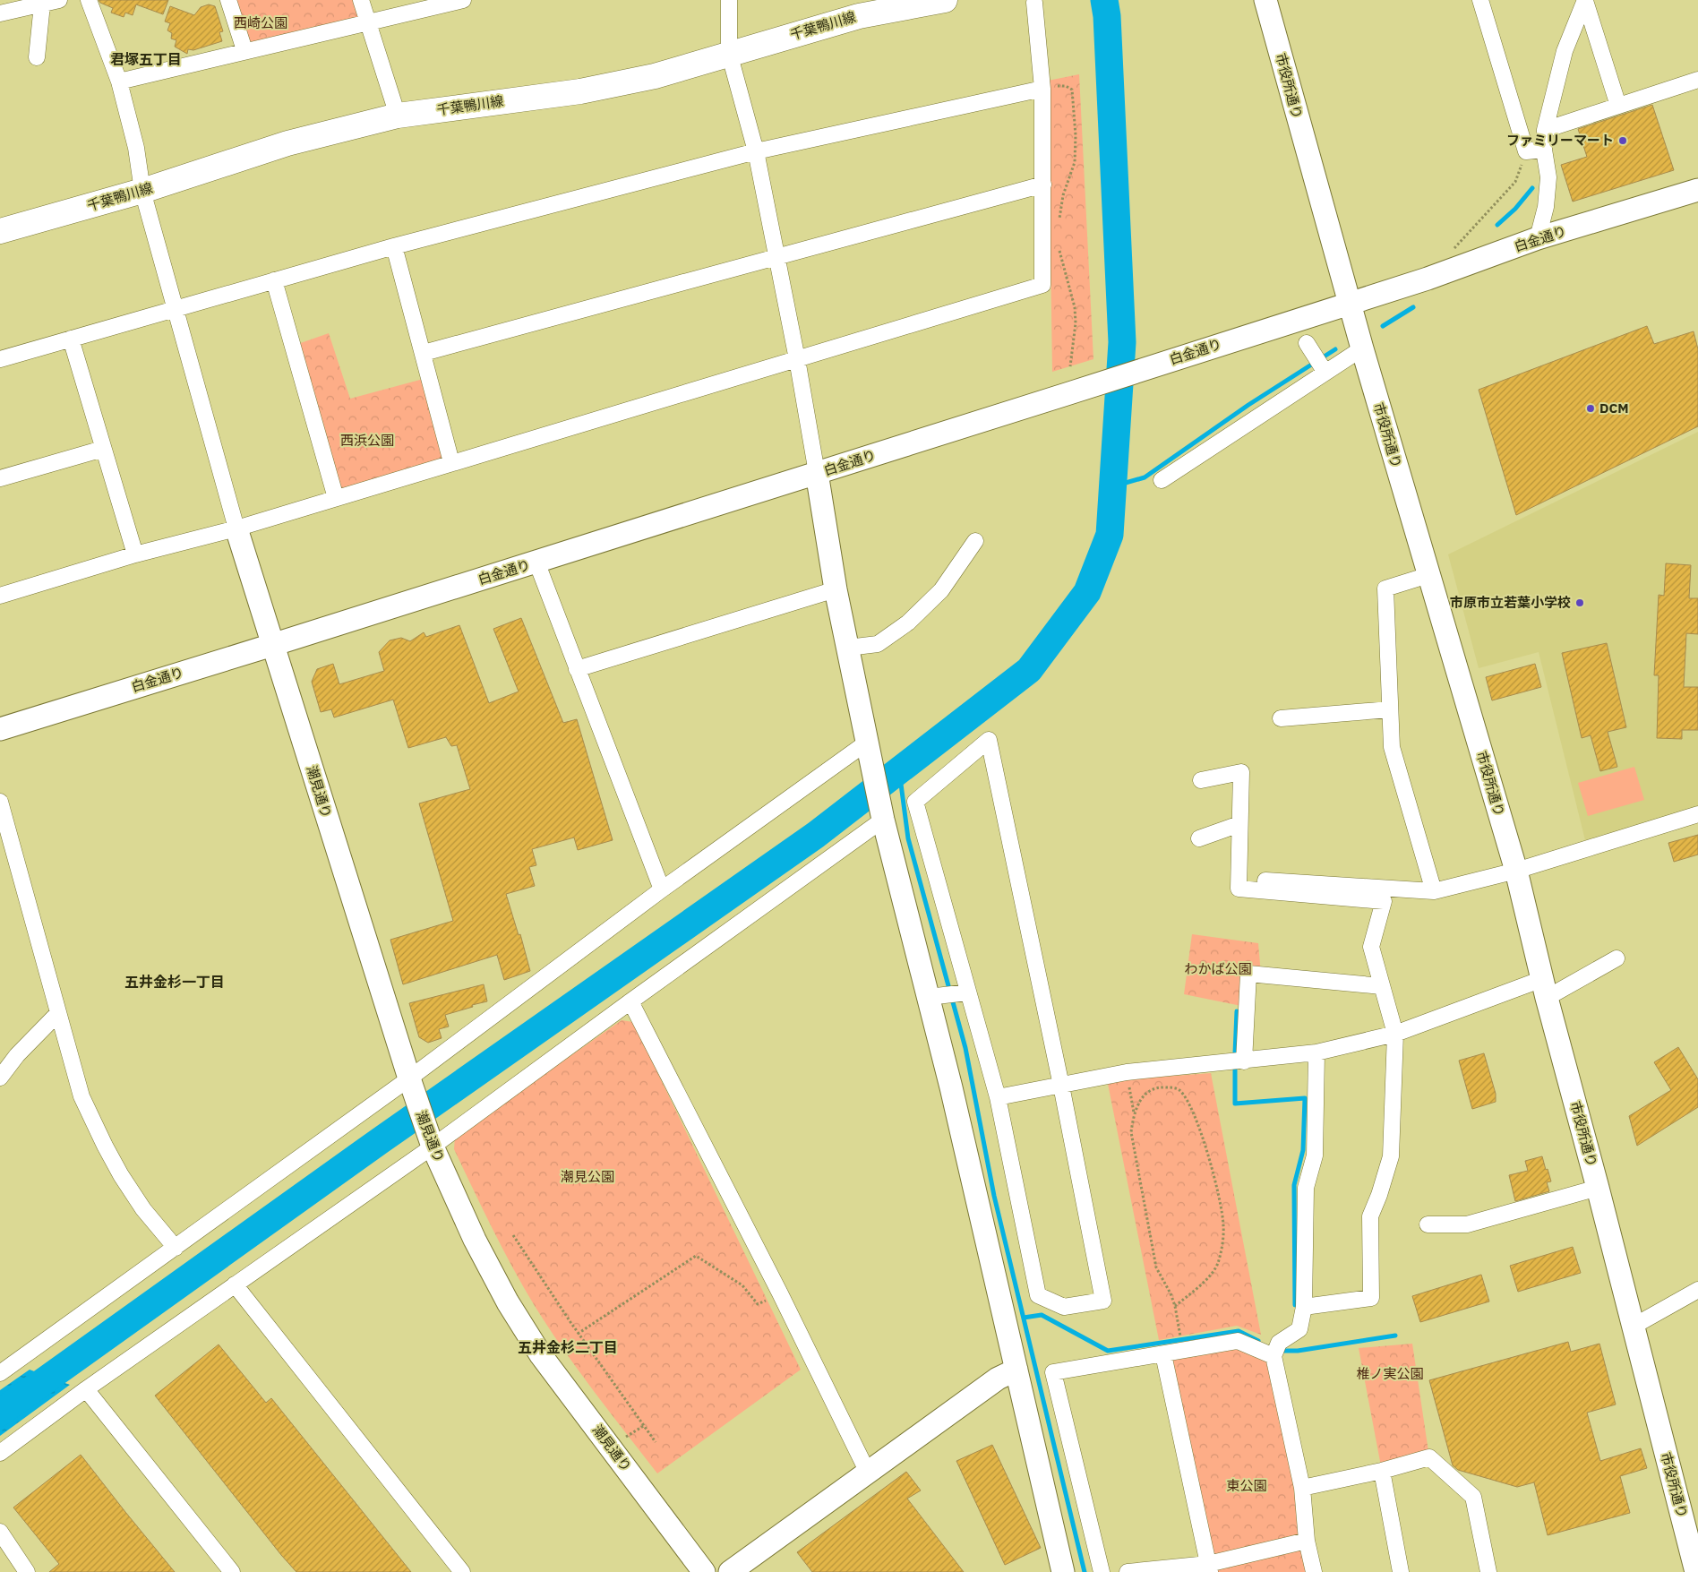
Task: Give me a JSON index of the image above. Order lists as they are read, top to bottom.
{
  "streets": {
    "main road": ["千葉鴨川線"],
    "street": ["市役所通り", "白金通り", "潮見通り"]
  },
  "crossings": [
    ["市役所通り", "白金通り"],
    ["白金通り", "潮見通り"]
  ],
  "districts": ["君塚五丁目", "五井金杉一丁目", "五井金杉二丁目"],
  "parks": [
    "西崎公園",
    "西浜公園",
    "わかば公園",
    "潮見公園",
    "椎ノ実公園",
    "東公園"
  ],
  "places": ["ファミリーマート", "DCM", "市原市立若葉小学校"]
}
